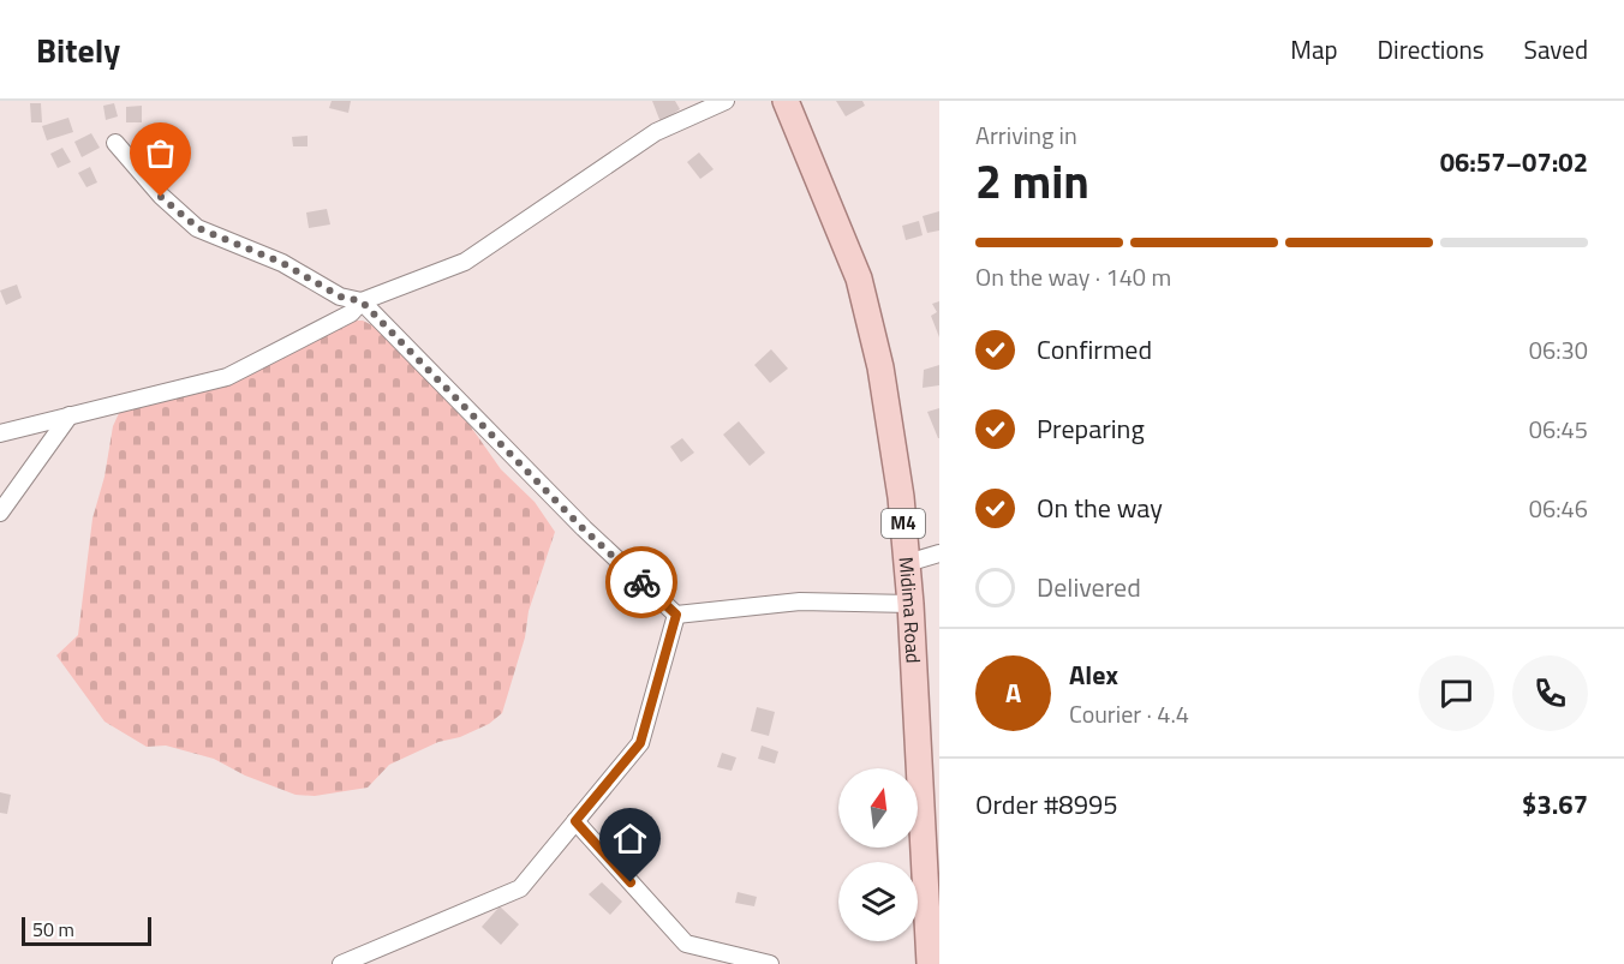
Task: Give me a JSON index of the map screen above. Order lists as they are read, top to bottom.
{
  "streets": {
    "main road": ["M4", "Midima Road"]
  },
  "scale_bar": "50 m",
  "north": "top",
  "page": {
    "header": "Bitely",
    "nav": ["Map", "Directions", "Saved"],
    "heading": ["2 min", "Arriving in", "06:57–07:02"],
    "panel": [
      "Alex",
      "Courier · 4.4",
      "Order #8995",
      "$3.67"
    ],
    "bar": "On the way · 140 m",
    "list": [
      ["Confirmed", "06:30"],
      ["Preparing", "06:45"],
      ["On the way", "06:46"],
      "Delivered"
    ],
    "round": "A",
    "scale": "50 m"
  }
}
